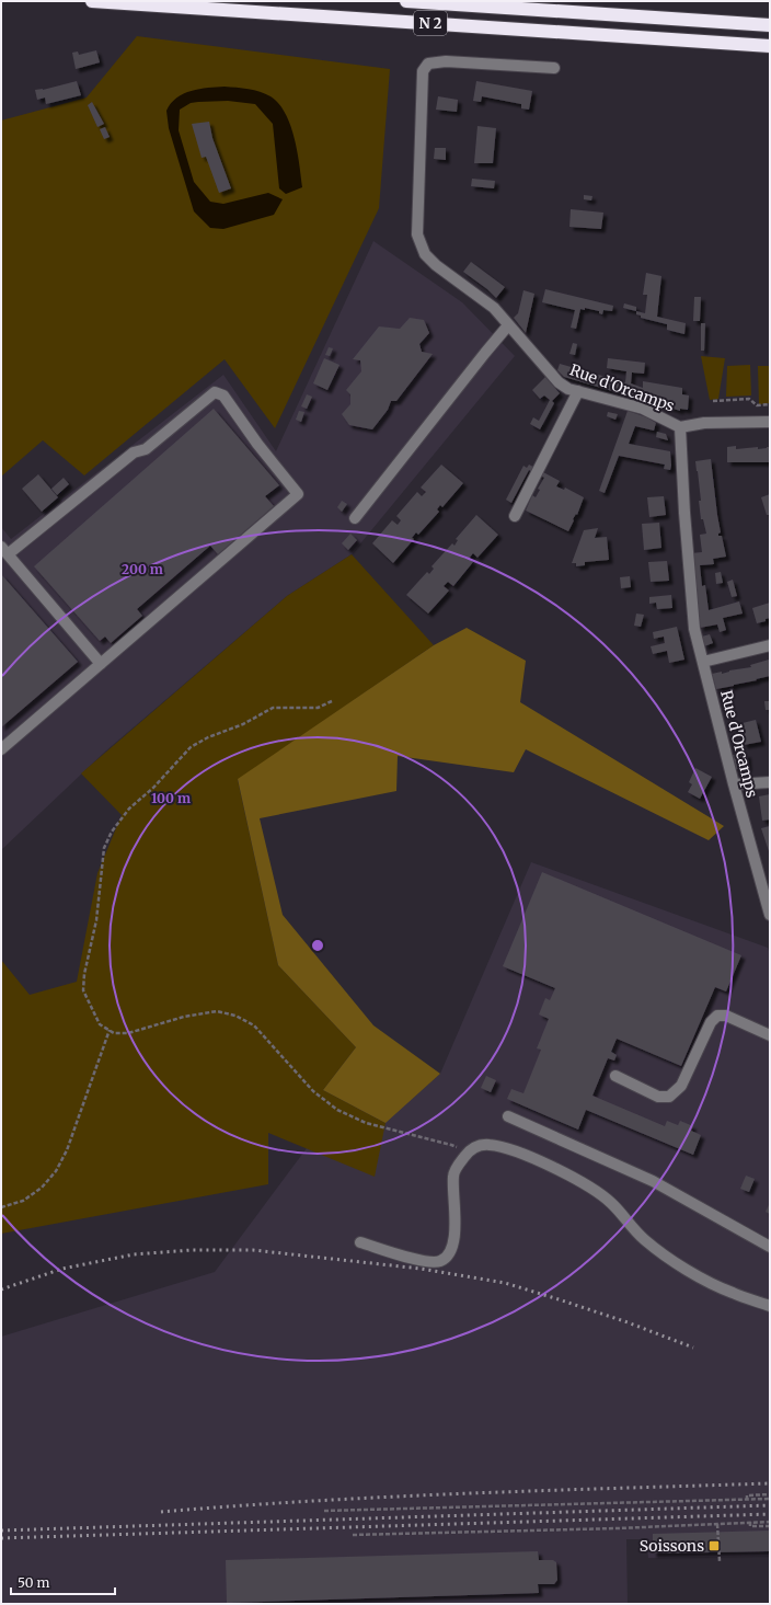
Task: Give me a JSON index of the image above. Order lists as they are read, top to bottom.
{
  "streets": {
    "highway": ["N 2"],
    "street": ["Rue d'Orcamps"]
  },
  "places": {
    "transit": ["Soissons"]
  },
  "scale_bar": "50 m",
  "rings": ["200 m", "100 m"]
}
